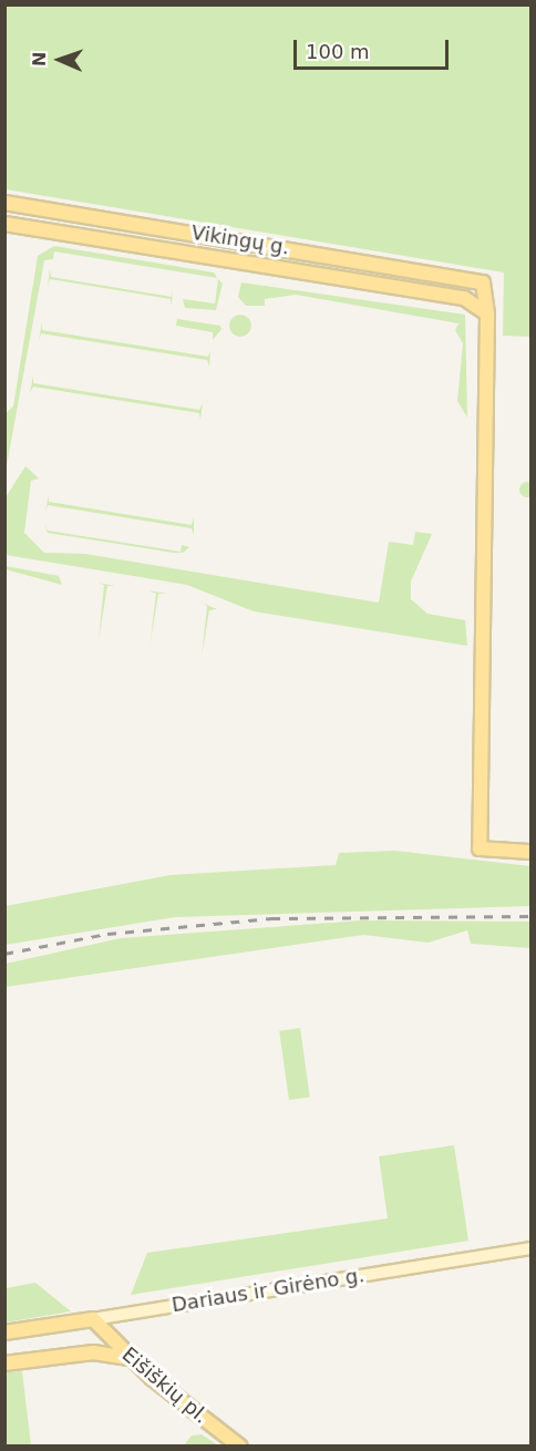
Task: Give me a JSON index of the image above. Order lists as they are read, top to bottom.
{
  "streets": {
    "main road": ["Vikingų g.", "Dariaus ir Girėno g.", "Eišiškių pl."]
  },
  "crossings": [
    ["Dariaus ir Girėno g.", "Eišiškių pl."]
  ],
  "scale_bar": "100 m",
  "north": "left"
}
